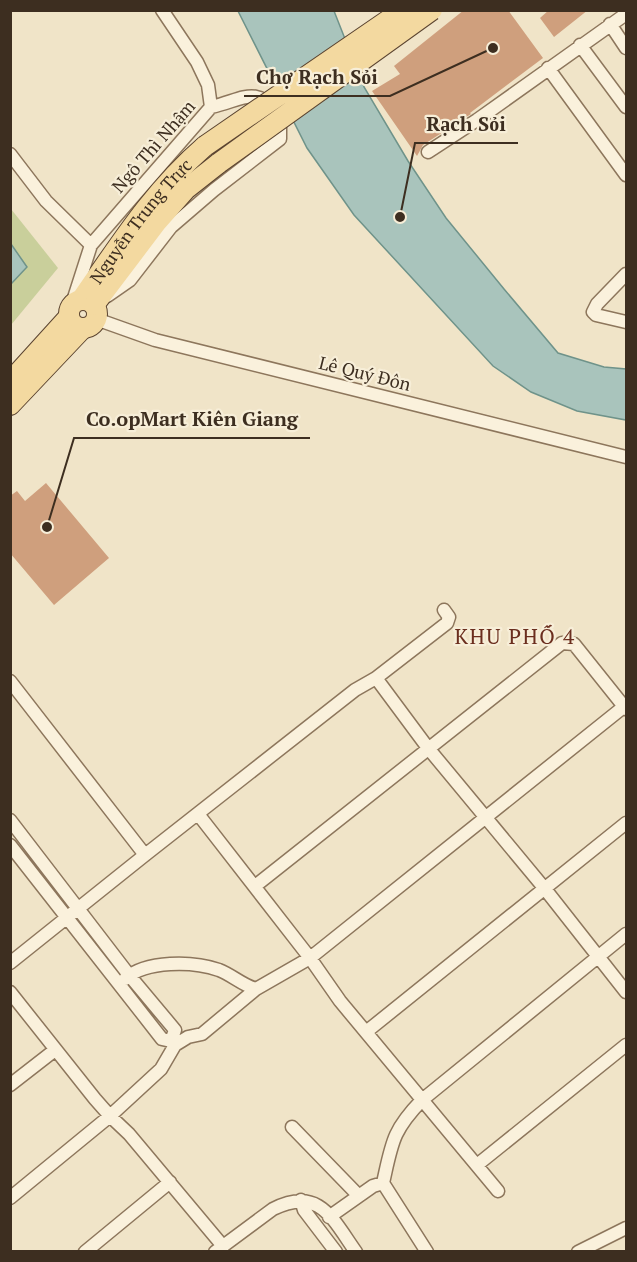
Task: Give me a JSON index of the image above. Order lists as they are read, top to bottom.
{
  "streets": {
    "main road": ["Nguyễn Trung Trực"],
    "street": ["Ngô Thì Nhậm", "Lê Quý Đôn"]
  },
  "crossings": [
    ["Ngô Thì Nhậm", "Nguyễn Trung Trực"],
    ["Ngô Thì Nhậm", "Lê Quý Đôn"],
    ["Nguyễn Trung Trực", "Lê Quý Đôn"]
  ],
  "districts": ["KHU PHỐ 4"],
  "places": ["Chợ Rạch Sỏi", "Rạch Sỏi", "Co.opMart Kiên Giang"]
}
